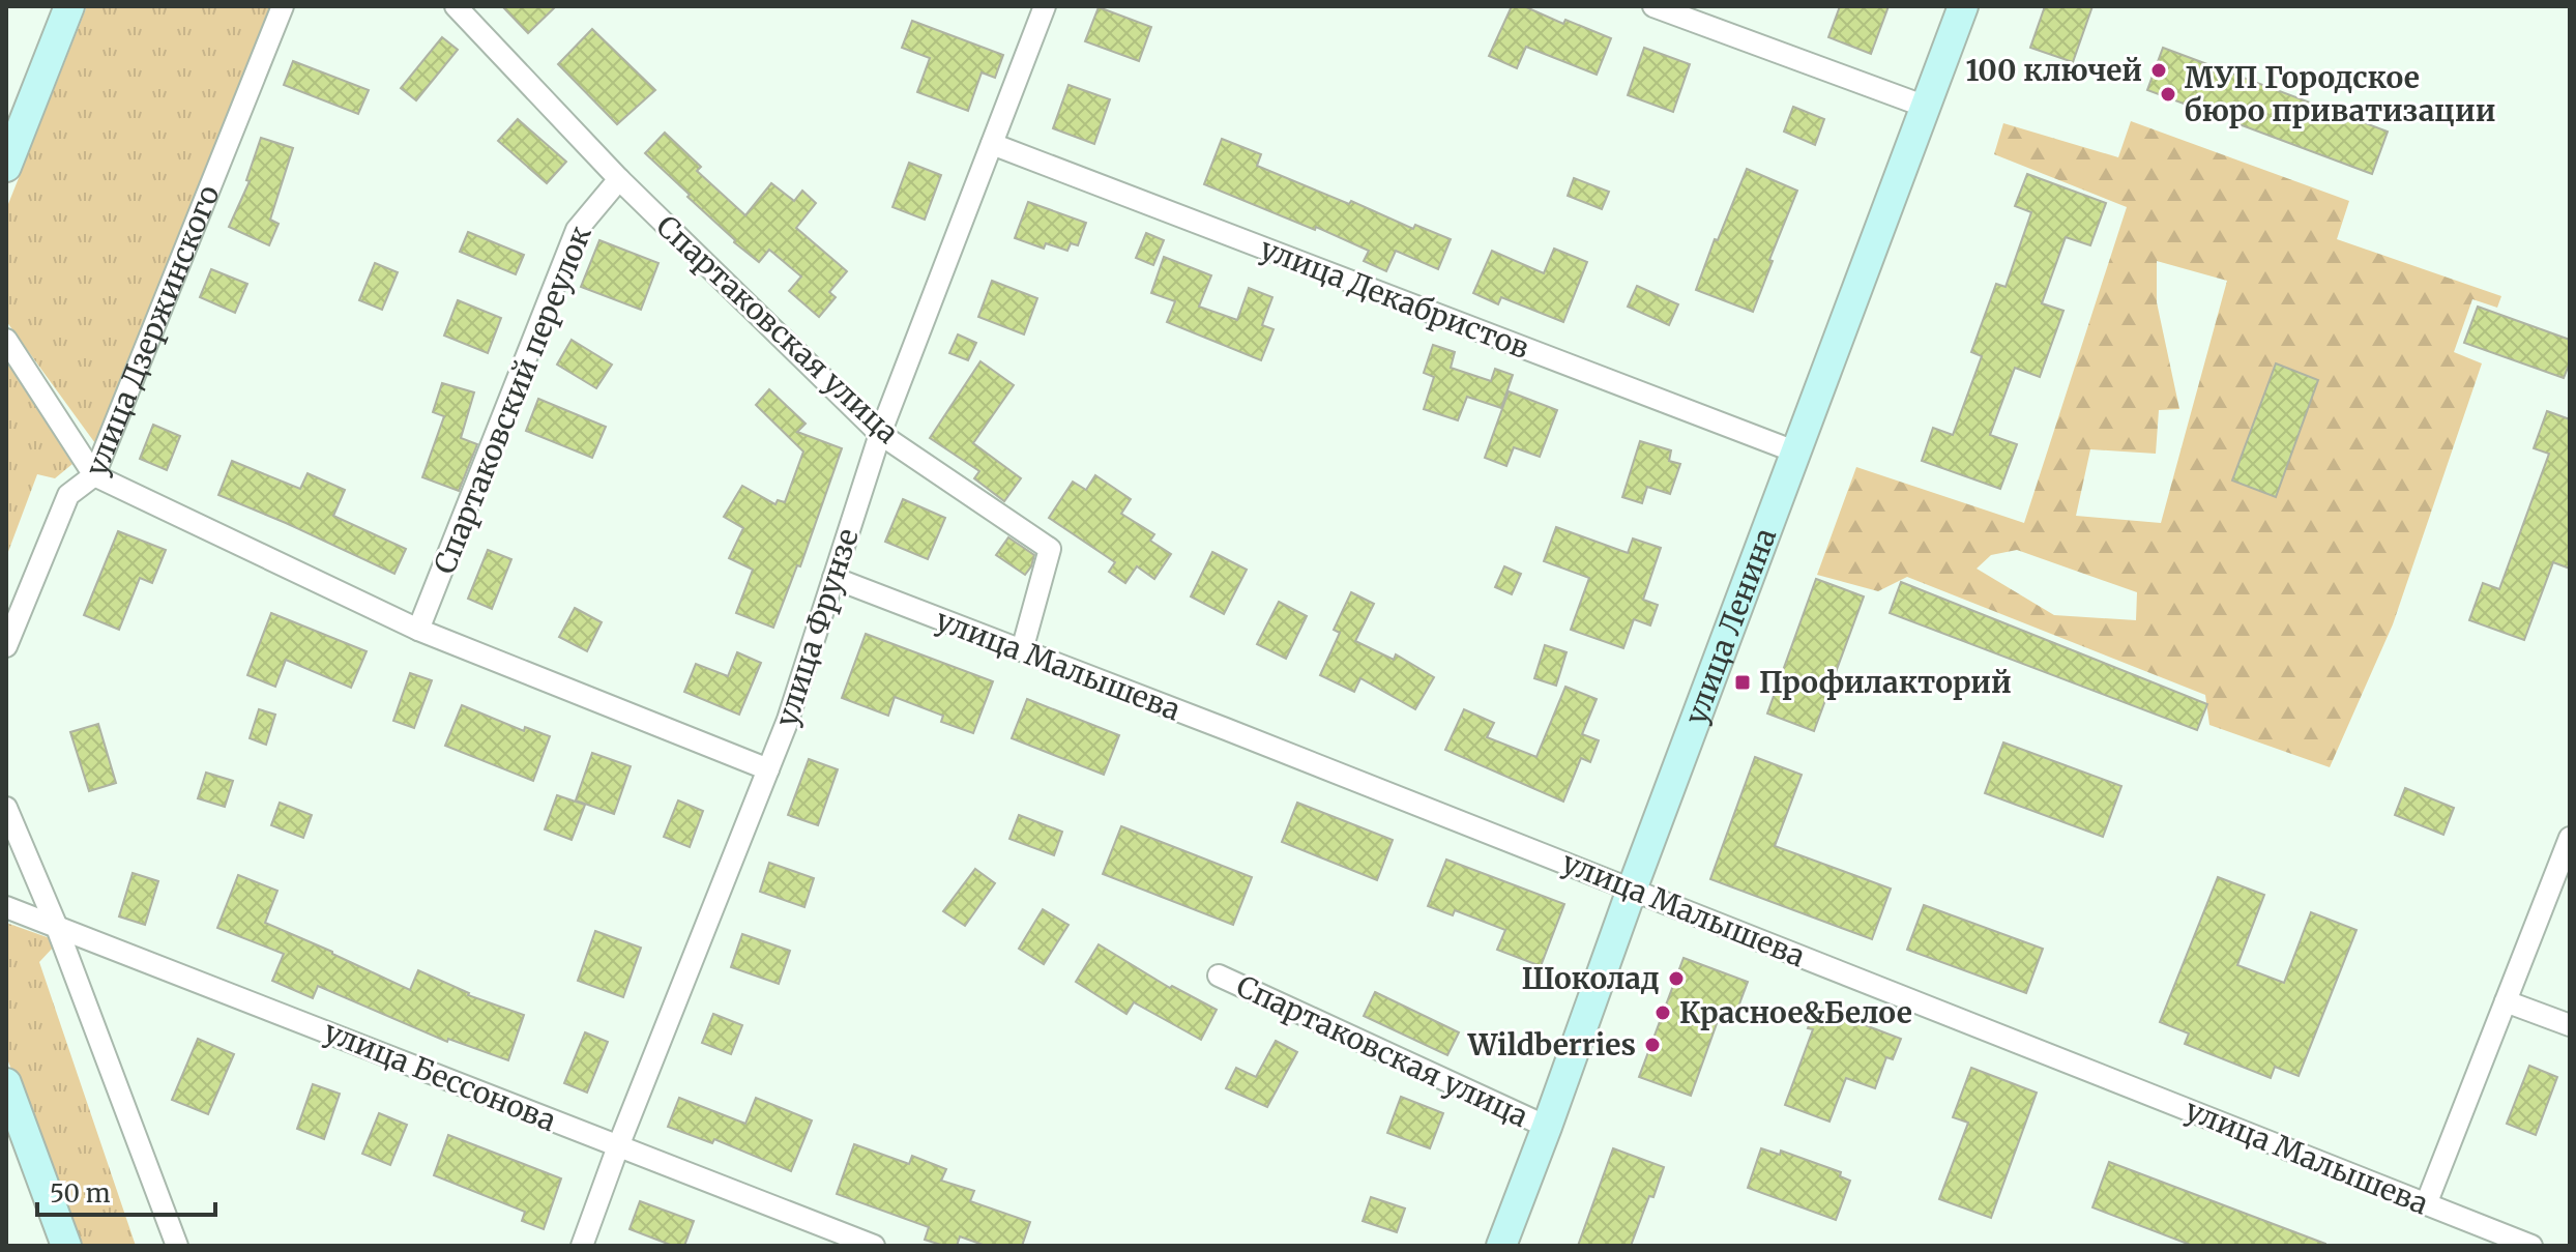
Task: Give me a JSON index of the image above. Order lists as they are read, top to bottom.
{
  "streets": {
    "main road": ["улица Ленина"],
    "street": [
      "улица Декабристов",
      "улица Дзержинского",
      "Спартаковская улица",
      "Спартаковский переулок",
      "улица Фрунзе",
      "улица Малышева",
      "улица Бессонова"
    ]
  },
  "crossings": [
    ["улица Декабристов", "улица Ленина"],
    ["улица Декабристов", "улица Фрунзе"],
    ["Спартаковская улица", "Спартаковский переулок"],
    ["Спартаковская улица", "улица Ленина"],
    ["Спартаковская улица", "улица Фрунзе"],
    ["Спартаковская улица", "улица Малышева"],
    ["улица Ленина", "улица Малышева"],
    ["улица Фрунзе", "улица Малышева"],
    ["улица Фрунзе", "улица Бессонова"]
  ],
  "places": {
    "other": [
      "100 ключей",
      "МУП Городское бюро приватизации",
      "Шоколад",
      "Красное&Белое",
      "Wildberries"
    ],
    "transit": ["Профилакторий"]
  },
  "scale_bar": "50 m"
}
